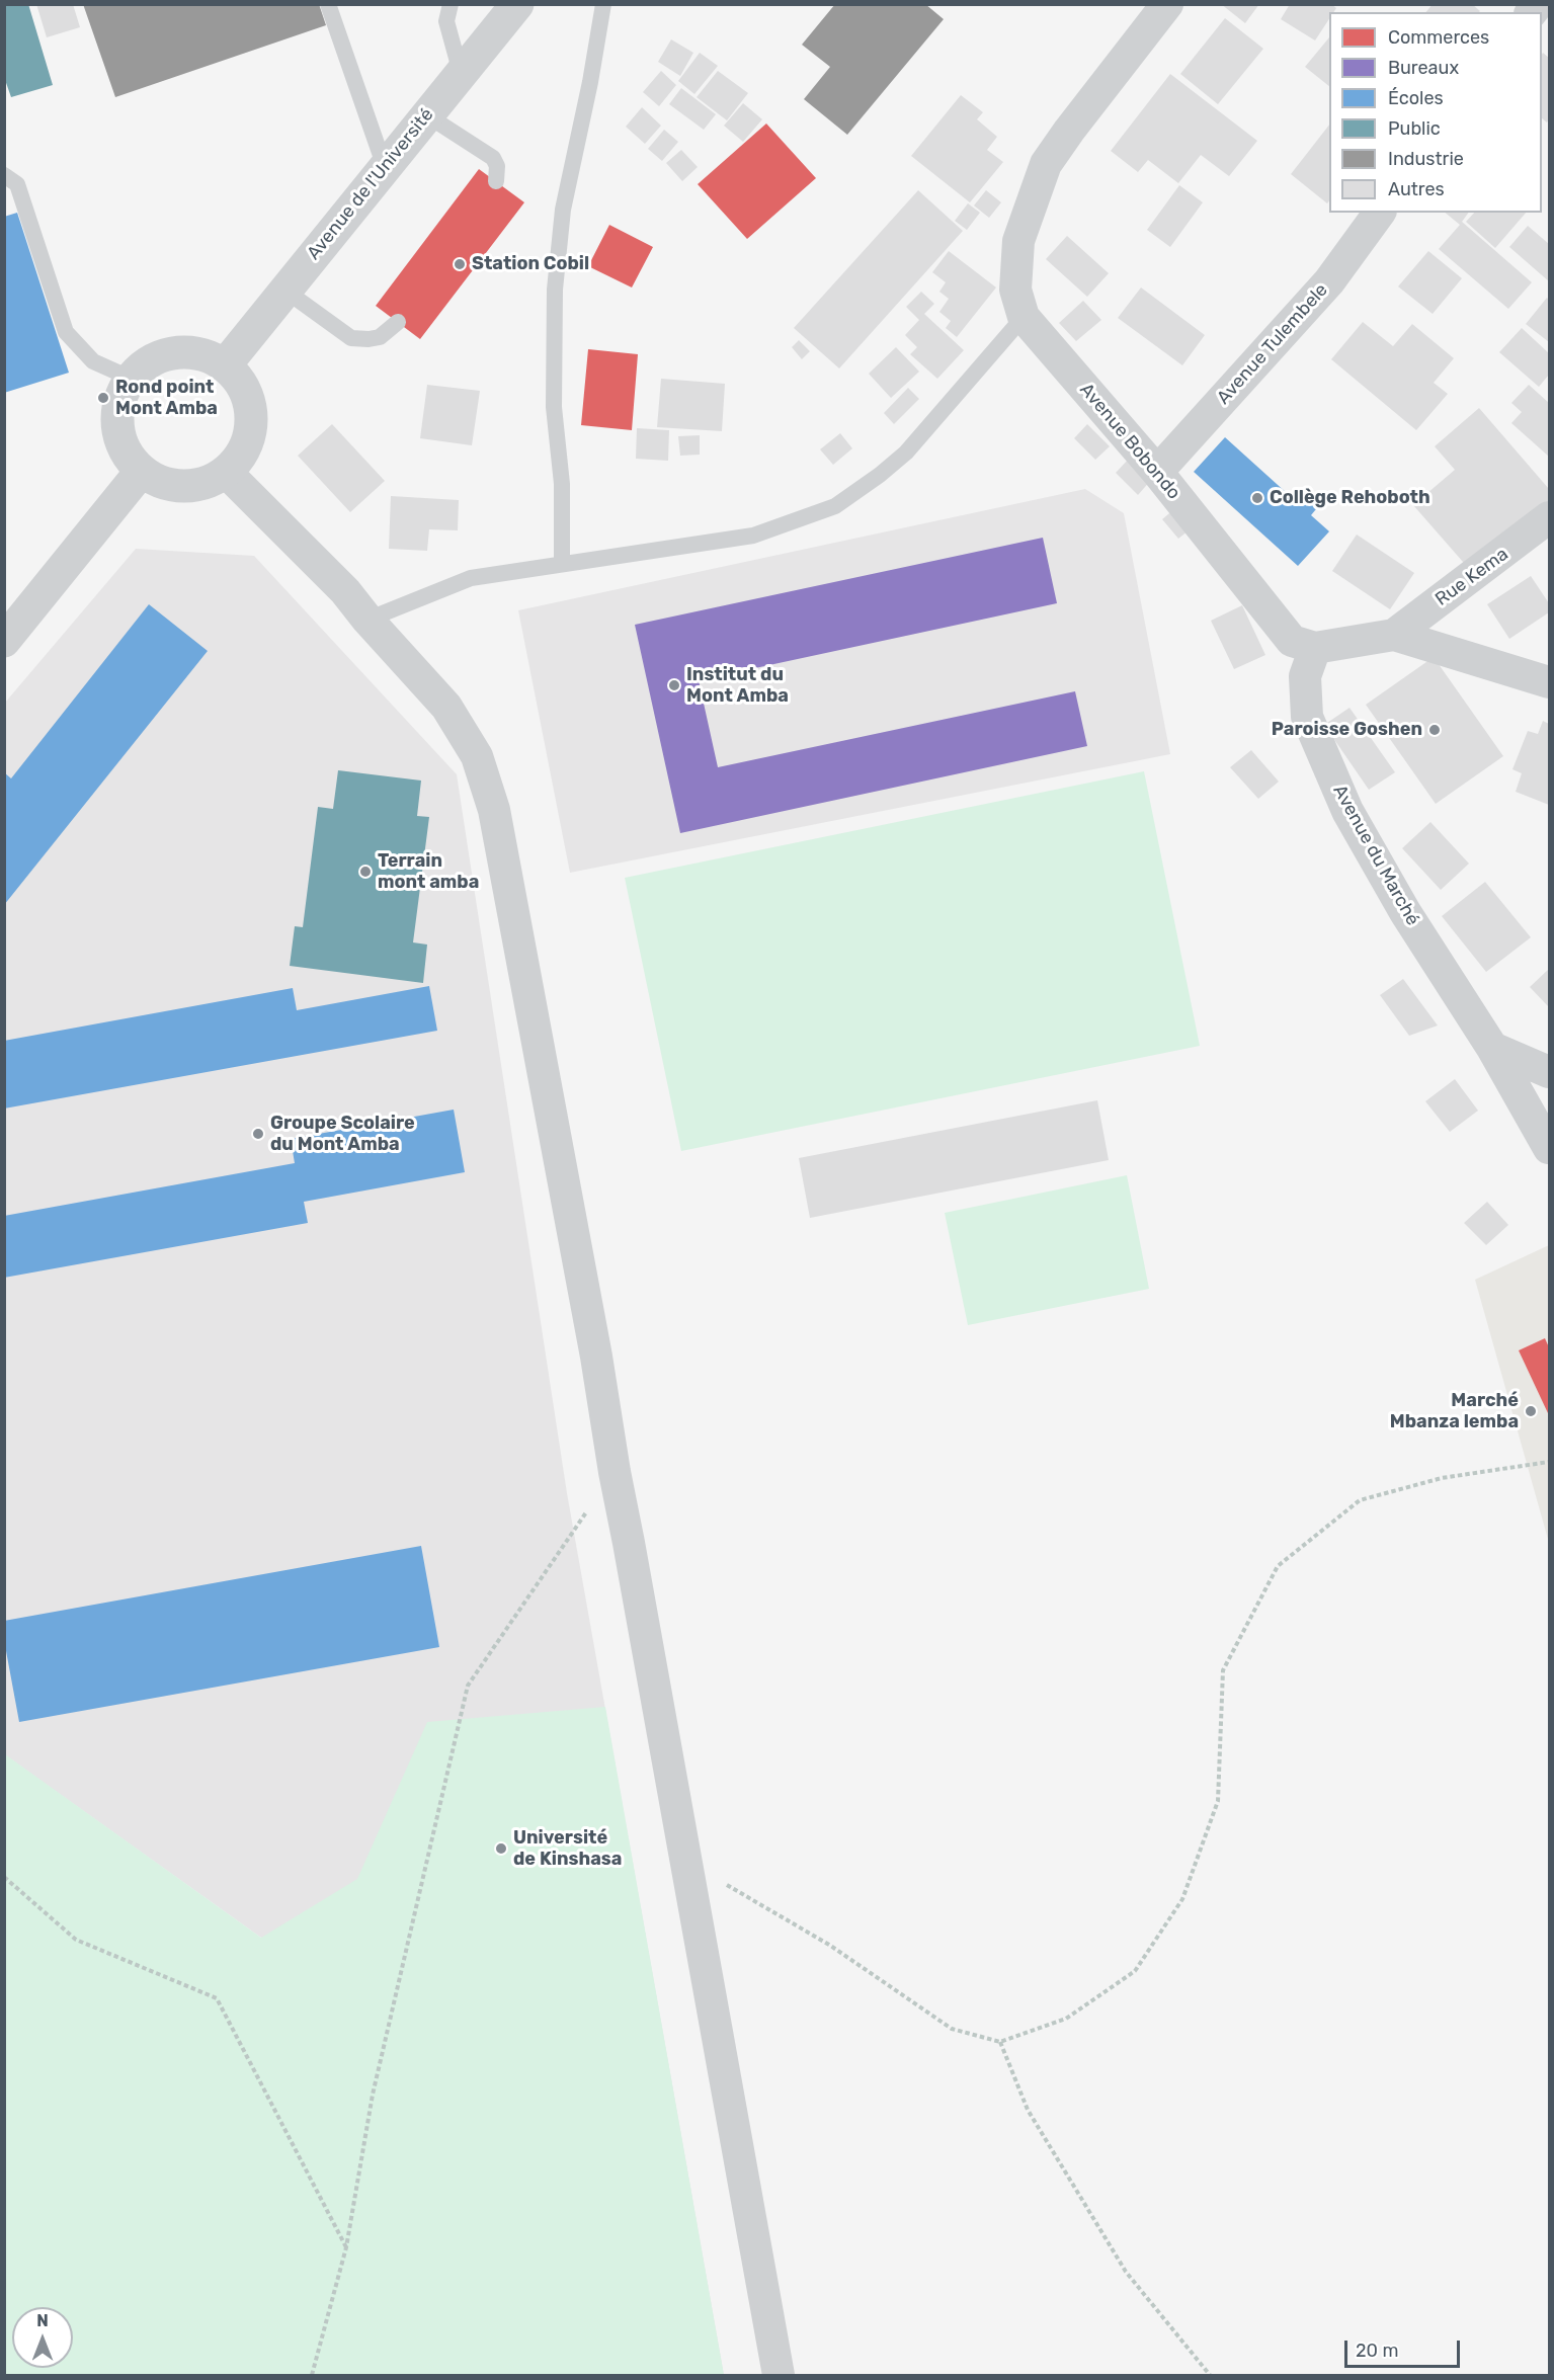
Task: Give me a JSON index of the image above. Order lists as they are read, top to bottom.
{
  "streets": {
    "street": [
      "Avenue de l'Université",
      "Avenue Tulembele",
      "Avenue Bobondo",
      "Rue Kema",
      "Avenue du Marché"
    ]
  },
  "crossings": [
    ["Avenue Tulembele", "Avenue Bobondo"],
    ["Avenue Bobondo", "Avenue du Marché"]
  ],
  "places": [
    "Station Cobil",
    "Rond point Mont Amba",
    "Collège Rehoboth",
    "Institut du Mont Amba",
    "Paroisse Goshen",
    "Terrain mont amba",
    "Groupe Scolaire du Mont Amba",
    "Marché Mbanza lemba",
    "Université de Kinshasa"
  ],
  "legend": [
    "Commerces",
    "Bureaux",
    "Écoles",
    "Public",
    "Industrie",
    "Autres"
  ],
  "scale_bar": "20 m",
  "north": "top"
}
